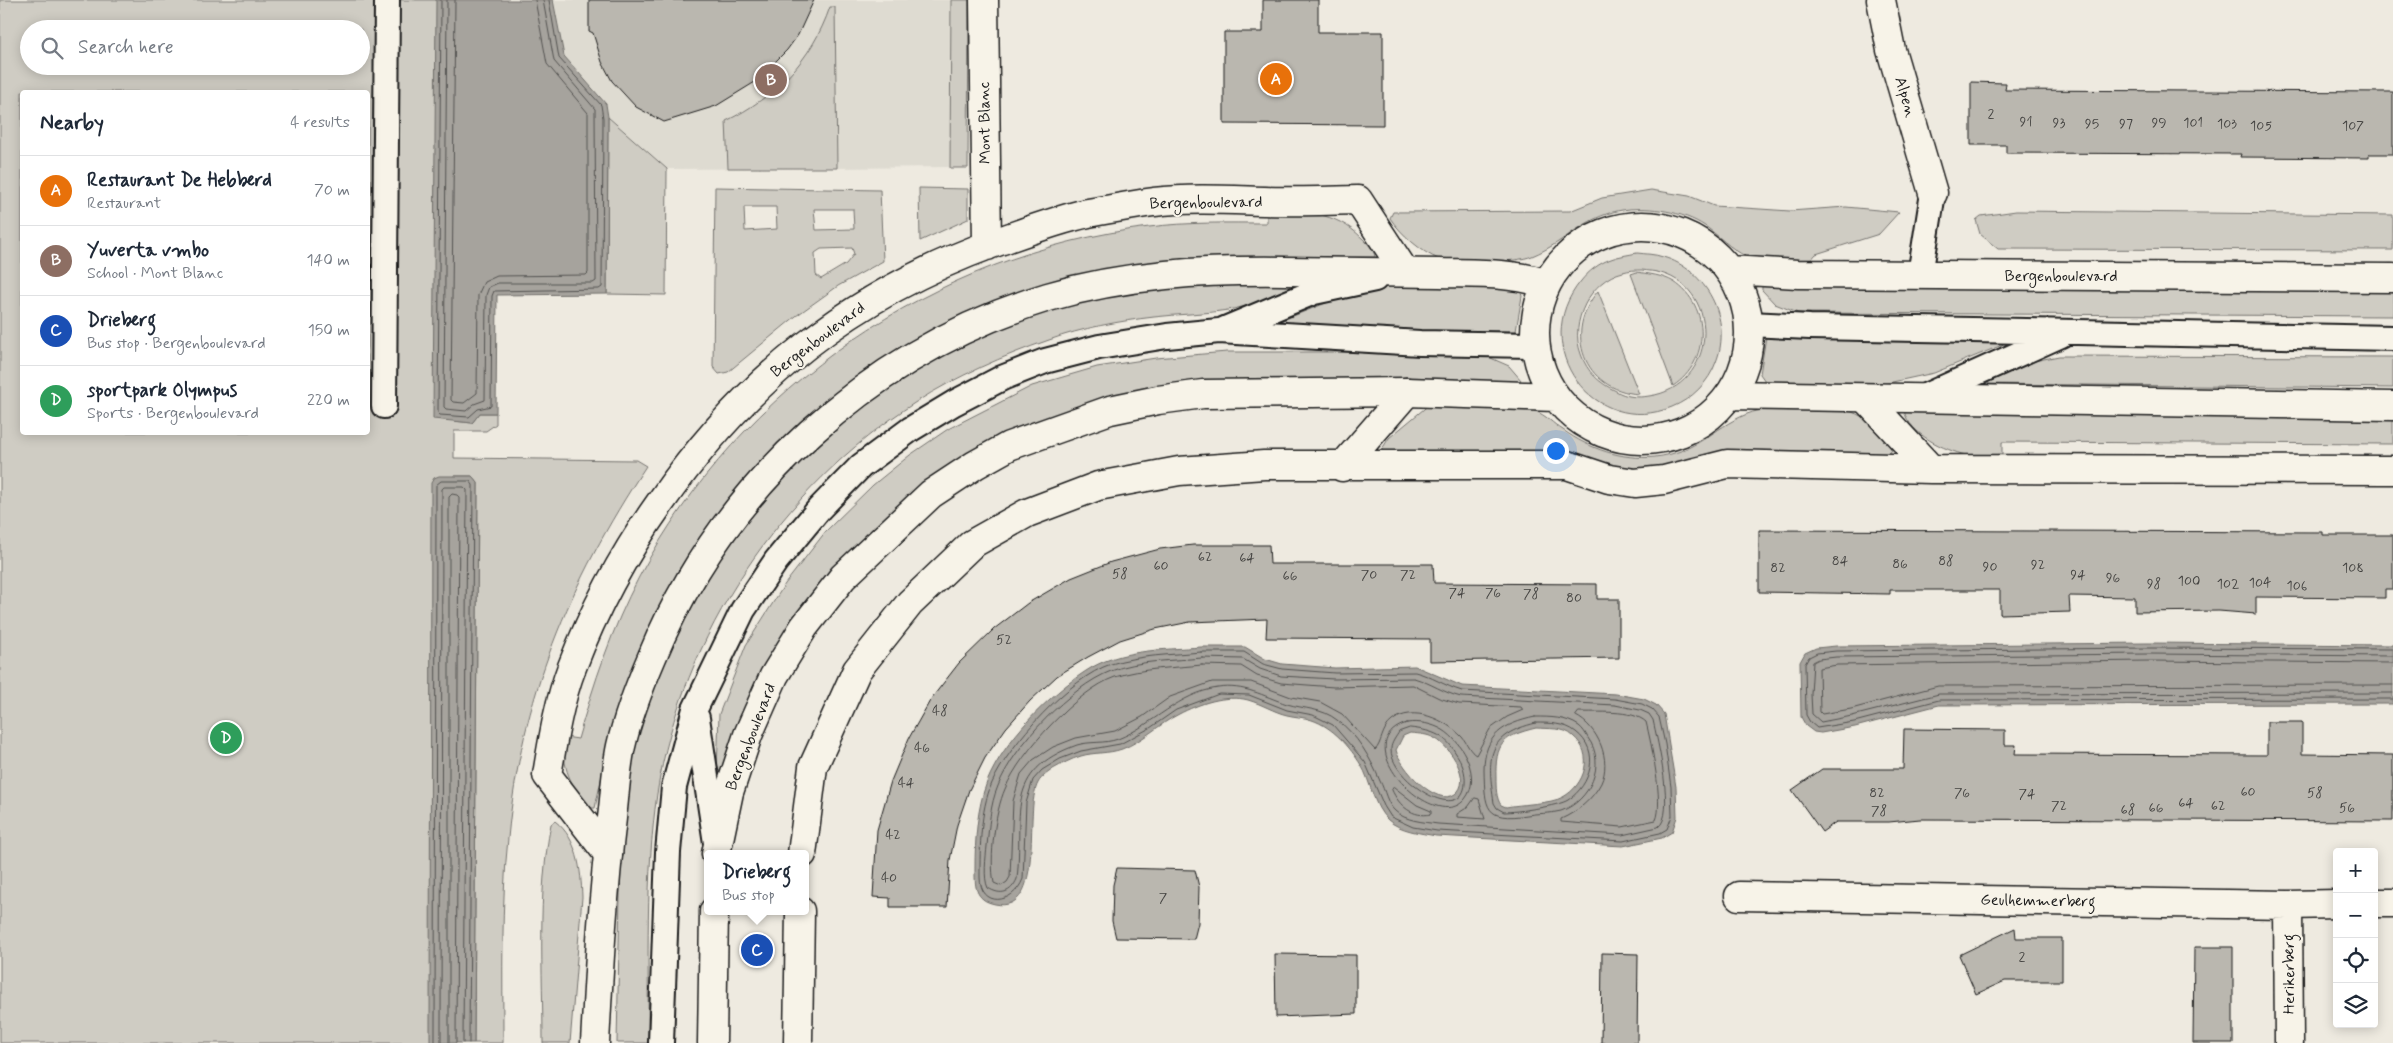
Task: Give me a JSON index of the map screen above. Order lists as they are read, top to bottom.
{
  "streets": {
    "main road": [
      "Alpen",
      "Mont Blanc",
      "Bergenboulevard",
      "Geulhemmerberg",
      "Herikerberg"
    ]
  },
  "crossings": [
    ["Mont Blanc", "Bergenboulevard"],
    ["Geulhemmerberg", "Herikerberg"]
  ],
  "house_numbers": [
    "2",
    "91",
    "93",
    "99",
    "101",
    "95",
    "97",
    "103",
    "105",
    "107",
    "62",
    "64",
    "84",
    "88",
    "86",
    "92",
    "60",
    "90",
    "82",
    "108",
    "58",
    "70",
    "72",
    "94",
    "66",
    "96",
    "100",
    "104",
    "98",
    "102",
    "106",
    "74",
    "76",
    "78",
    "80",
    "52",
    "48",
    "46",
    "44",
    "60",
    "82",
    "76",
    "58",
    "74",
    "64",
    "72",
    "62",
    "66",
    "56",
    "68",
    "78",
    "42",
    "40",
    "7",
    "2"
  ],
  "page": {
    "search": "Search here",
    "pins": [
      "A",
      "B",
      "D",
      "C"
    ],
    "heading": ["Nearby", "4 results"],
    "list": [
      {
        "mark": "A",
        "name": "Restaurant De Hebberd",
        "note": "Restaurant",
        "value": "70 m"
      },
      {
        "mark": "B",
        "name": "Yuverta vmbo",
        "note": "School · Mont Blanc",
        "value": "140 m"
      },
      {
        "mark": "C",
        "name": "Drieberg",
        "note": "Bus stop · Bergenboulevard",
        "value": "150 m"
      },
      {
        "mark": "D",
        "name": "sportpark Olympus",
        "note": "Sports · Bergenboulevard",
        "value": "220 m"
      }
    ],
    "map_buttons": ["+", "−"],
    "popup": ["Drieberg", "Bus stop"]
  }
}
